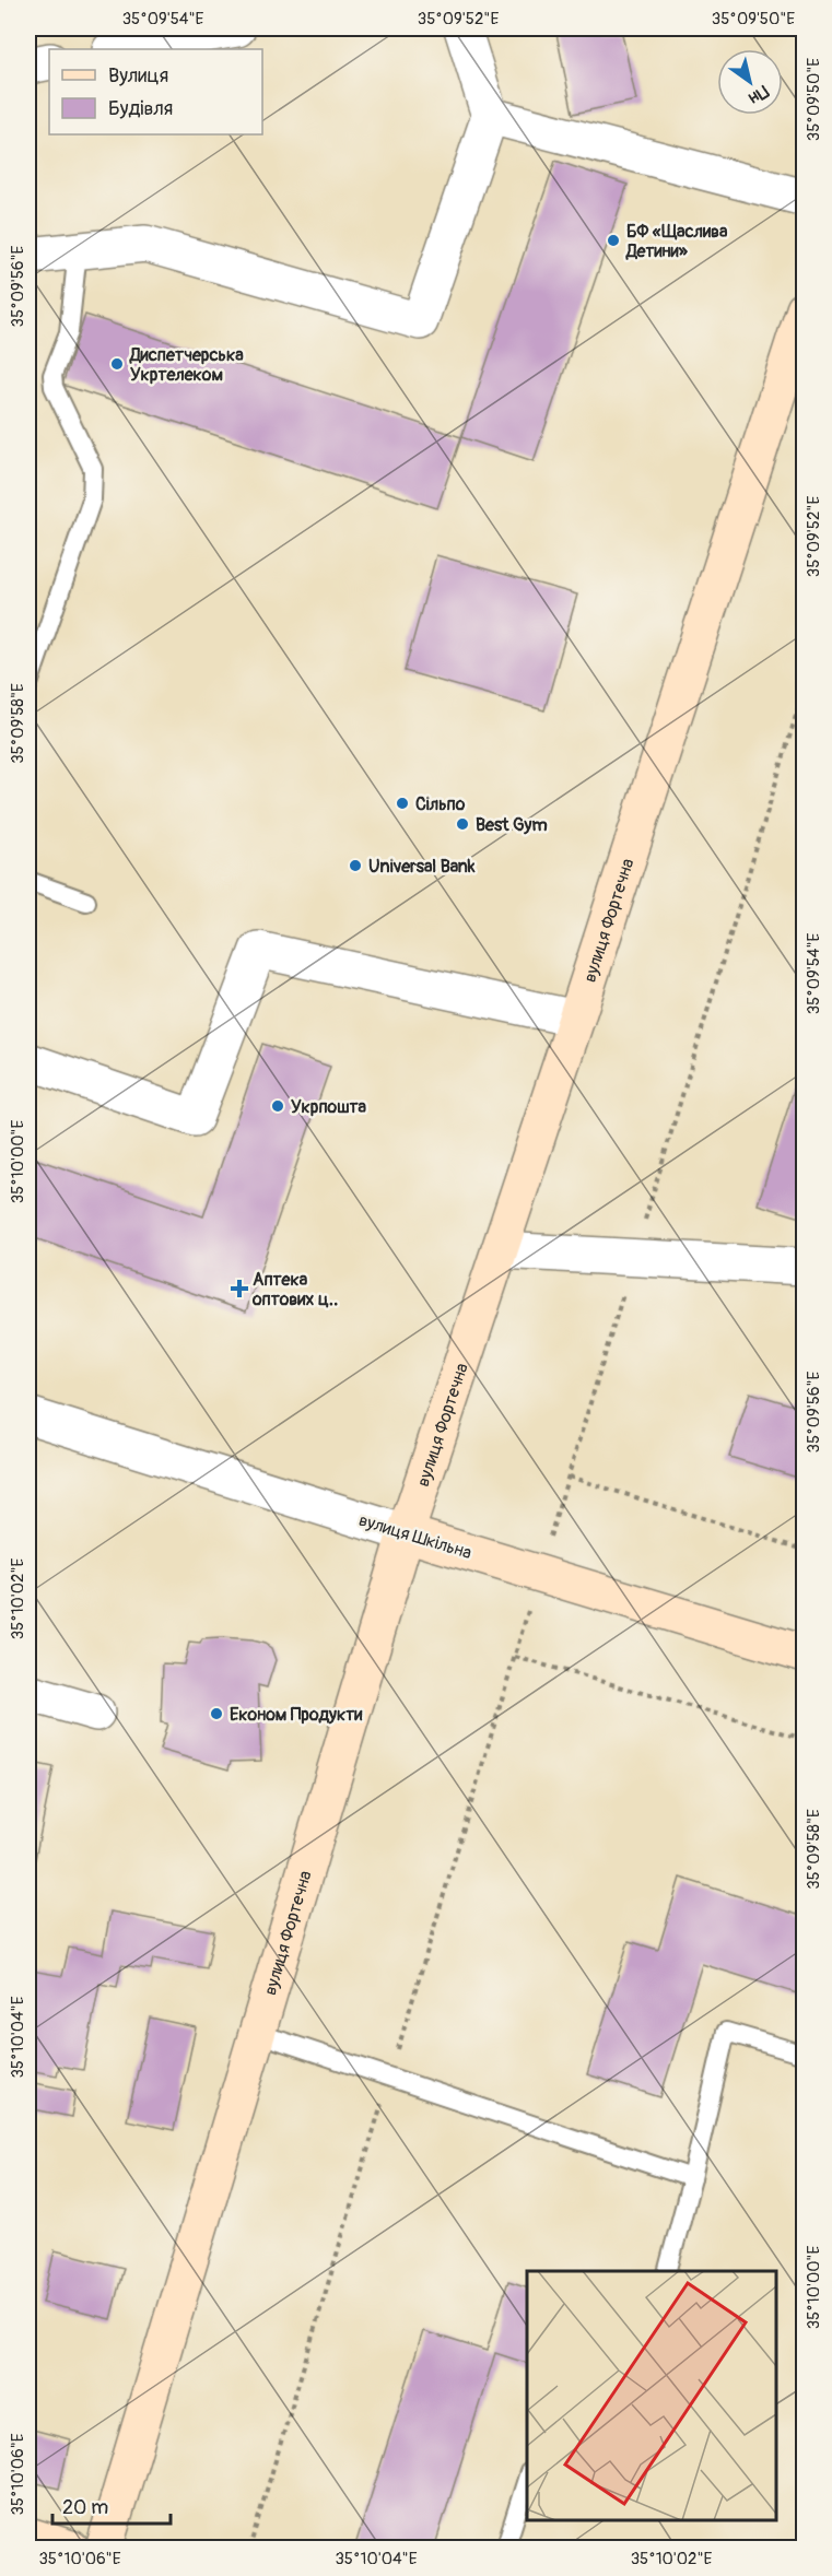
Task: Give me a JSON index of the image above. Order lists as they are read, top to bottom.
{
  "streets": {
    "main road": ["вулиця Фортечна", "вулиця Шкільна"]
  },
  "crossings": [
    ["вулиця Фортечна", "вулиця Шкільна"]
  ],
  "places": {
    "other": [
      "БФ «Щаслива Детини»",
      "Диспетчерська Укртелеком",
      "Сільпо",
      "Best Gym",
      "Universal Bank",
      "Укрпошта",
      "Економ Продукти"
    ],
    "health": ["Аптека оптових ц‥"]
  },
  "legend": ["Вулиця", "Будівля"],
  "scale_bar": "20 m",
  "north": "bottom right",
  "coordinates": [
    "35°09'54\"E",
    "35°09'52\"E",
    "35°09'50\"E",
    "35°09'56\"E",
    "35°09'58\"E",
    "35°10'00\"E",
    "35°10'02\"E",
    "35°10'04\"E",
    "35°10'06\"E"
  ]
}
